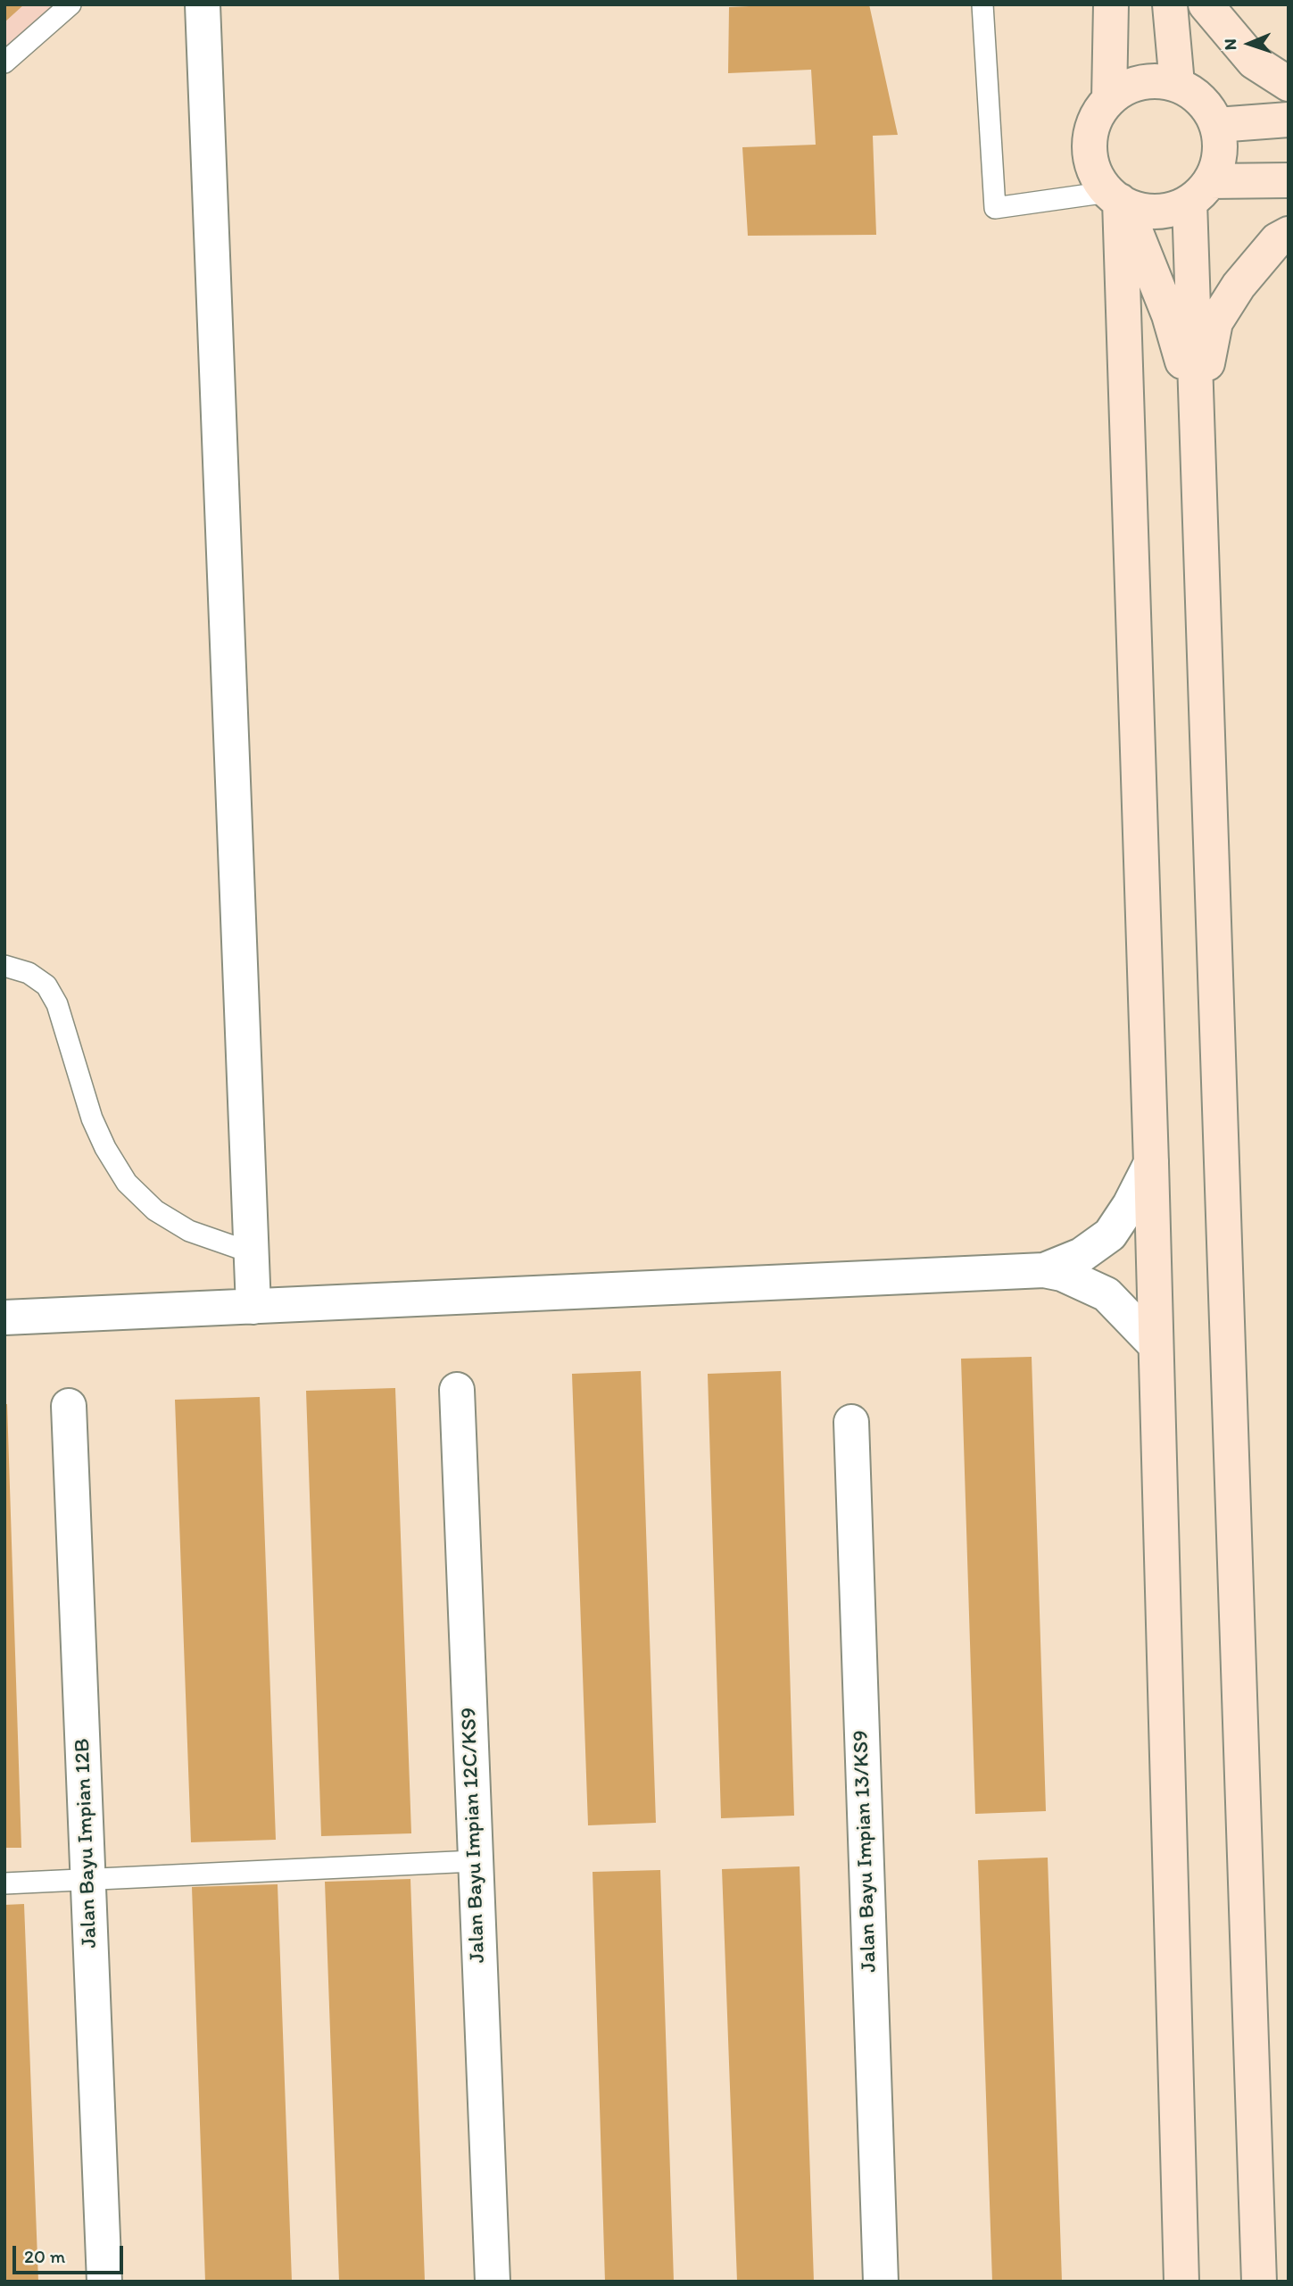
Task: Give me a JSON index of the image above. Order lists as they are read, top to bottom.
{
  "streets": {
    "street": ["Jalan Bayu Impian 12C/KS9", "Jalan Bayu Impian 12B", "Jalan Bayu Impian 13/KS9"]
  },
  "scale_bar": "20 m",
  "north": "left"
}
